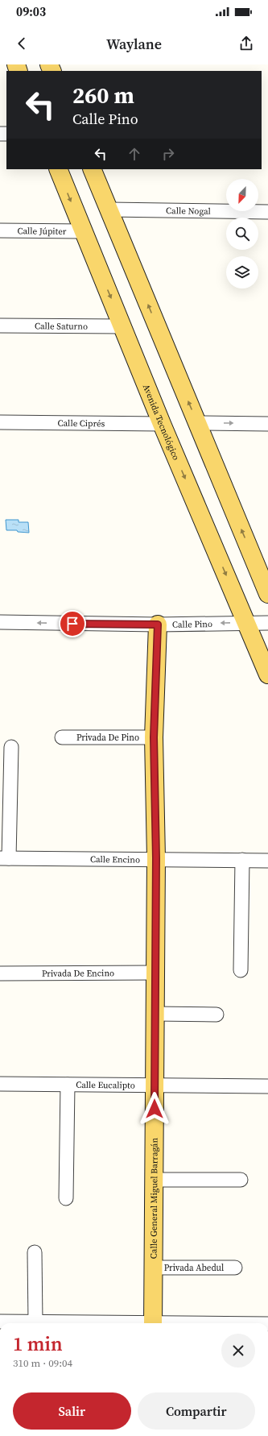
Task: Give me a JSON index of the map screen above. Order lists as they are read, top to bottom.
{
  "streets": {
    "main road": ["Avenida Tecnológico", "Calle General Miguel Barragán"],
    "street": [
      "Calle Nogal",
      "Calle Júpiter",
      "Calle Saturno",
      "Calle Ciprés",
      "Calle Pino",
      "Privada De Pino",
      "Calle Encino",
      "Privada De Encino",
      "Calle Eucalipto",
      "Privada Abedul"
    ]
  },
  "crossings": [
    ["Calle Júpiter", "Avenida Tecnológico"],
    ["Calle Saturno", "Avenida Tecnológico"],
    ["Avenida Tecnológico", "Calle Ciprés"],
    ["Avenida Tecnológico", "Calle Pino"],
    ["Calle Pino", "Calle General Miguel Barragán"],
    ["Privada De Pino", "Calle General Miguel Barragán"],
    ["Calle Encino", "Calle General Miguel Barragán"],
    ["Privada De Encino", "Calle General Miguel Barragán"],
    ["Calle Eucalipto", "Calle General Miguel Barragán"],
    ["Calle General Miguel Barragán", "Privada Abedul"]
  ],
  "one_way": ["Calle Pino"],
  "north": "bottom left",
  "page": {
    "status": "09:03",
    "header": "Waylane",
    "turn": ["260 m", "Calle Pino"],
    "heading": ["1 min", "310 m · 09:04"],
    "buttons": ["Salir", "Compartir"]
  }
}
